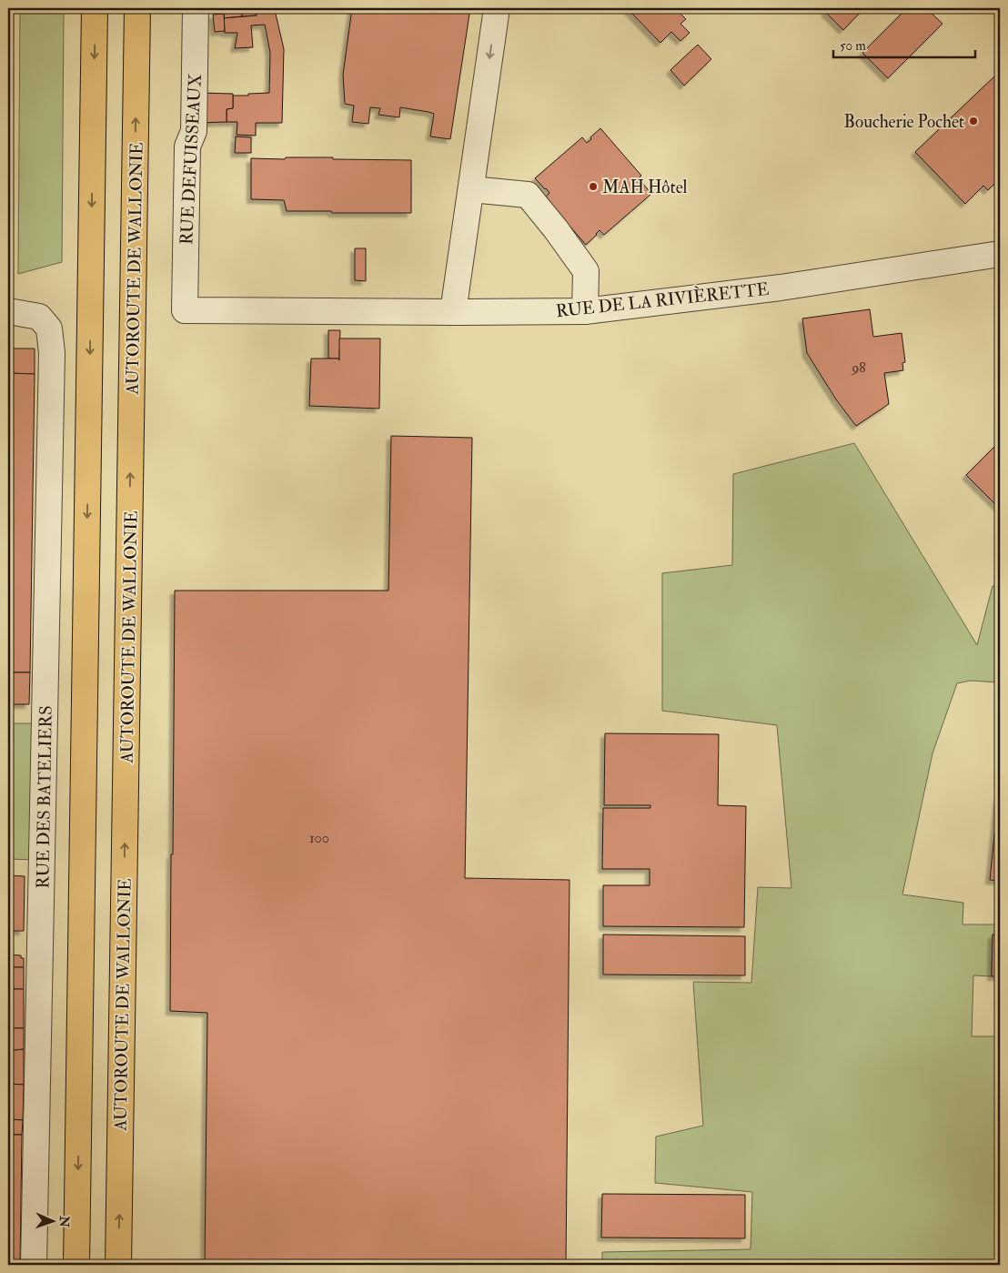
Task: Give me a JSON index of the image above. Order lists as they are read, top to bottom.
{
  "streets": {
    "highway": ["AUTOROUTE DE WALLONIE"],
    "street": ["RUE DEFUISSEAUX", "RUE DE LA RIVIÈRETTE", "RUE DES BATELIERS"]
  },
  "crossings": [
    ["RUE DEFUISSEAUX", "RUE DE LA RIVIÈRETTE"]
  ],
  "places": ["Boucherie Pochet", "MAH Hôtel"],
  "house_numbers": ["98", "100"],
  "scale_bar": "50 m",
  "north": "right"
}
